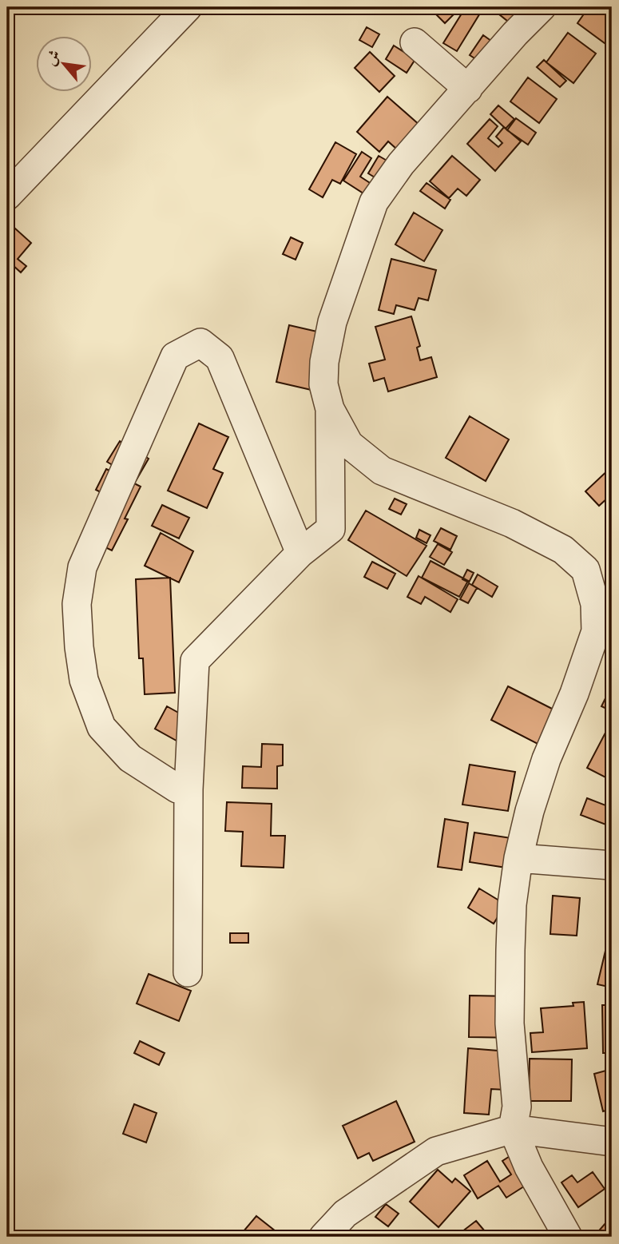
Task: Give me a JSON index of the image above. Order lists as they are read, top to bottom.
{
  "north": "top left"
}
